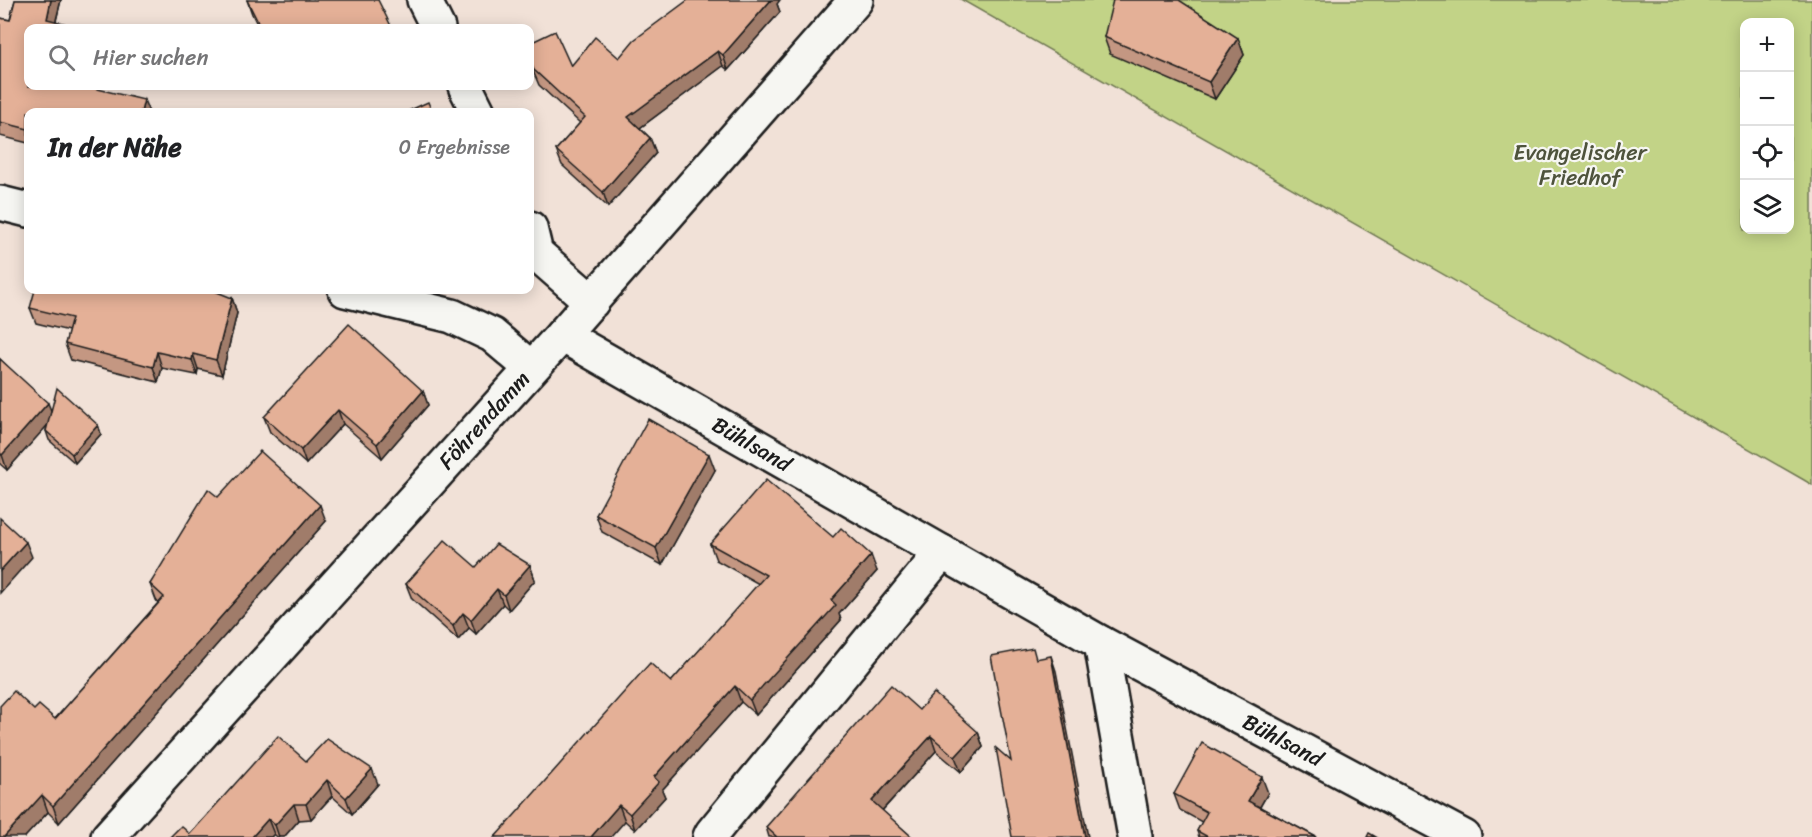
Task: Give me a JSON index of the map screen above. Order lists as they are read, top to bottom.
{
  "streets": {
    "street": ["Föhrendamm", "Bühlsand"]
  },
  "crossings": [
    ["Föhrendamm", "Bühlsand"]
  ],
  "parks": ["Evangelischer Friedhof"],
  "page": {
    "map_buttons": ["+", "−"],
    "search": "Hier suchen",
    "heading": ["In der Nähe", "0 Ergebnisse"]
  }
}
